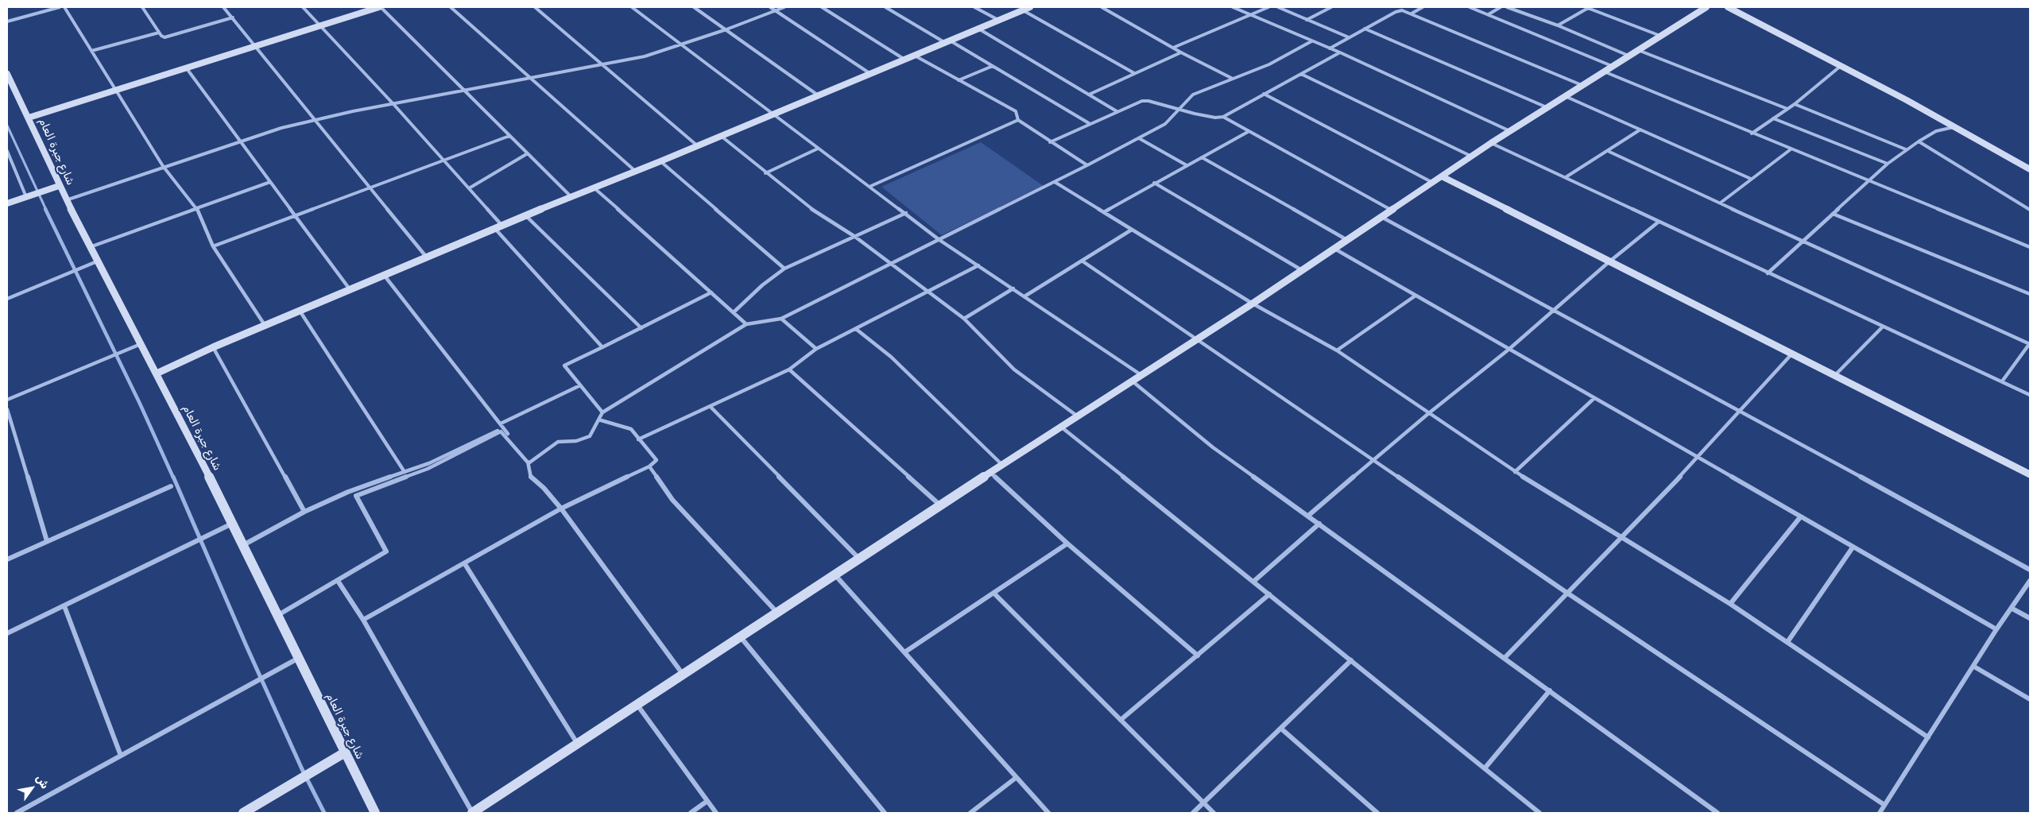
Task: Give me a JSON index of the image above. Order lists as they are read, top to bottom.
{
  "streets": {
    "street": ["شارع جبرة العام"]
  },
  "north": "top right"
}
